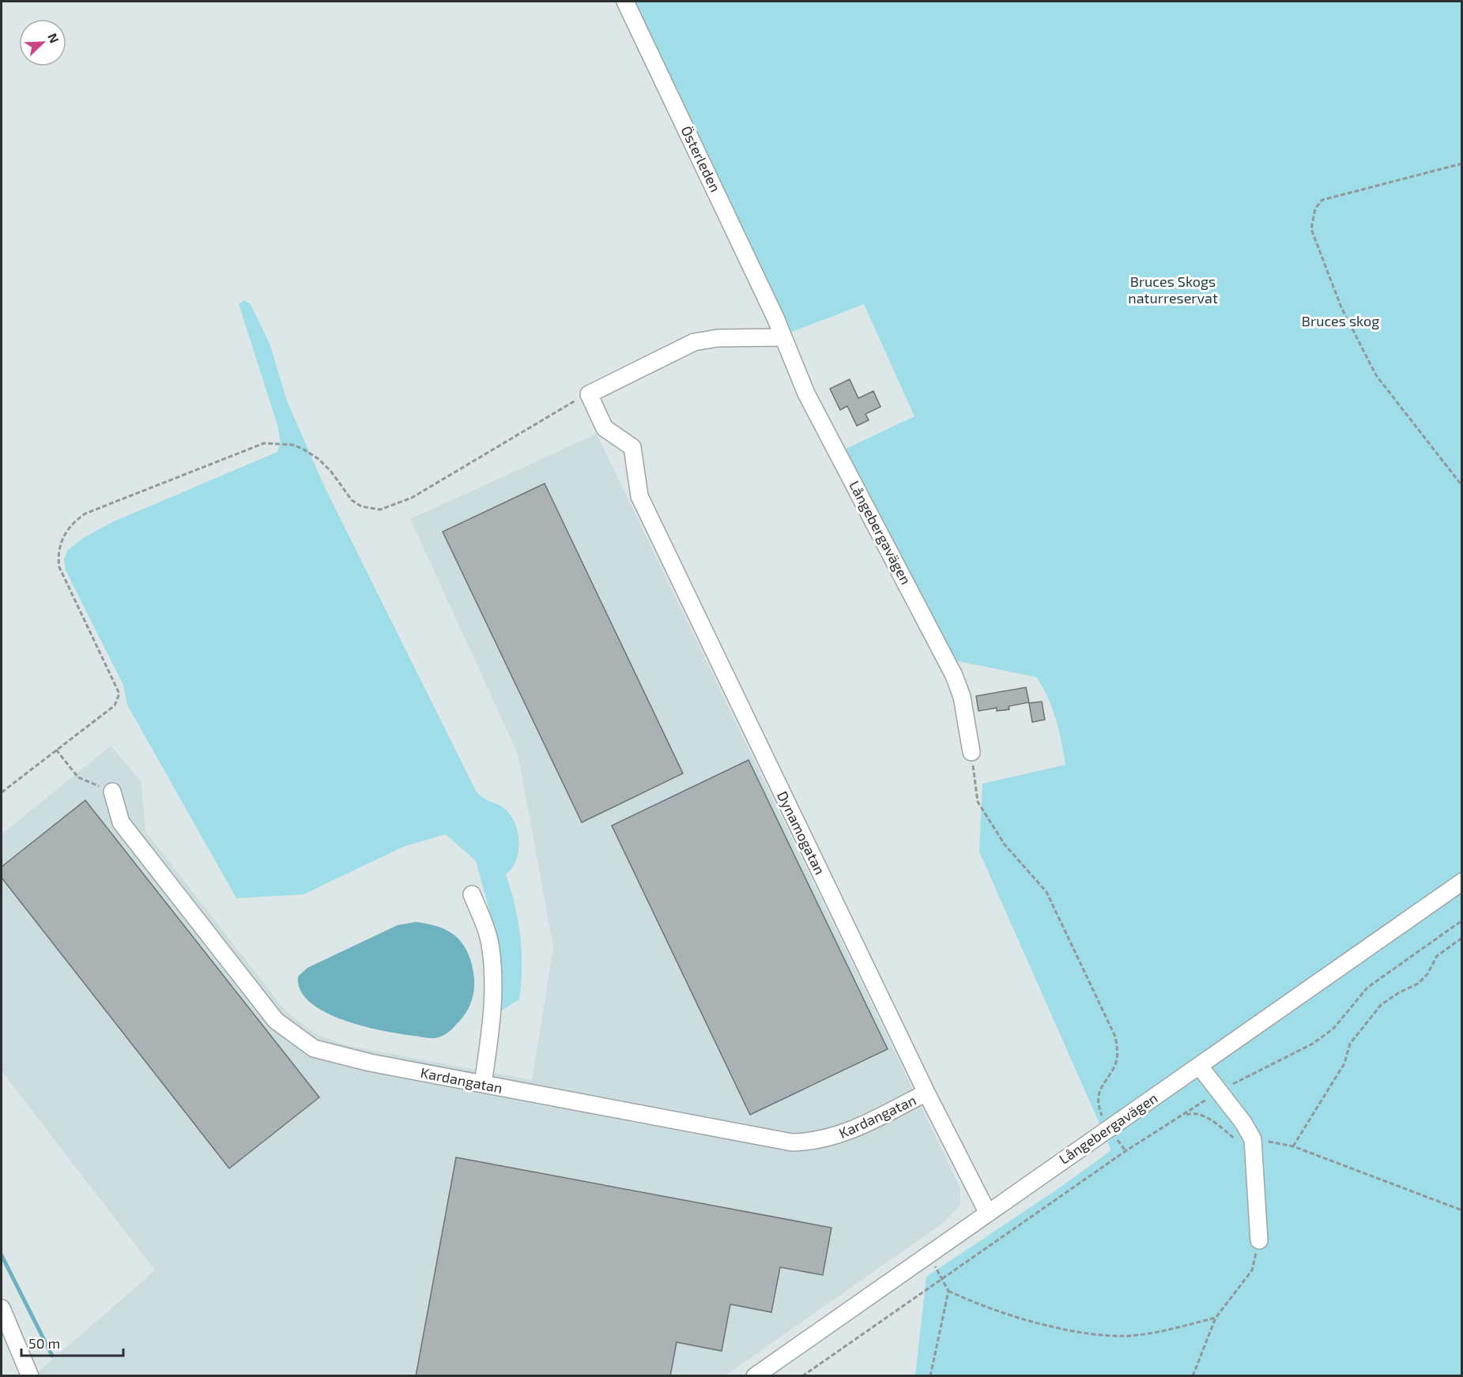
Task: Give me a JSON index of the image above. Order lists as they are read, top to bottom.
{
  "streets": {
    "street": [
      "Österleden",
      "Långebergavägen",
      "Dynamogatan",
      "Kardangatan"
    ]
  },
  "crossings": [
    ["Österleden", "Långebergavägen"],
    ["Långebergavägen", "Dynamogatan"],
    ["Dynamogatan", "Kardangatan"]
  ],
  "parks": ["Bruces Skogs naturreservat", "Bruces skog"],
  "scale_bar": "50 m",
  "north": "top right"
}
